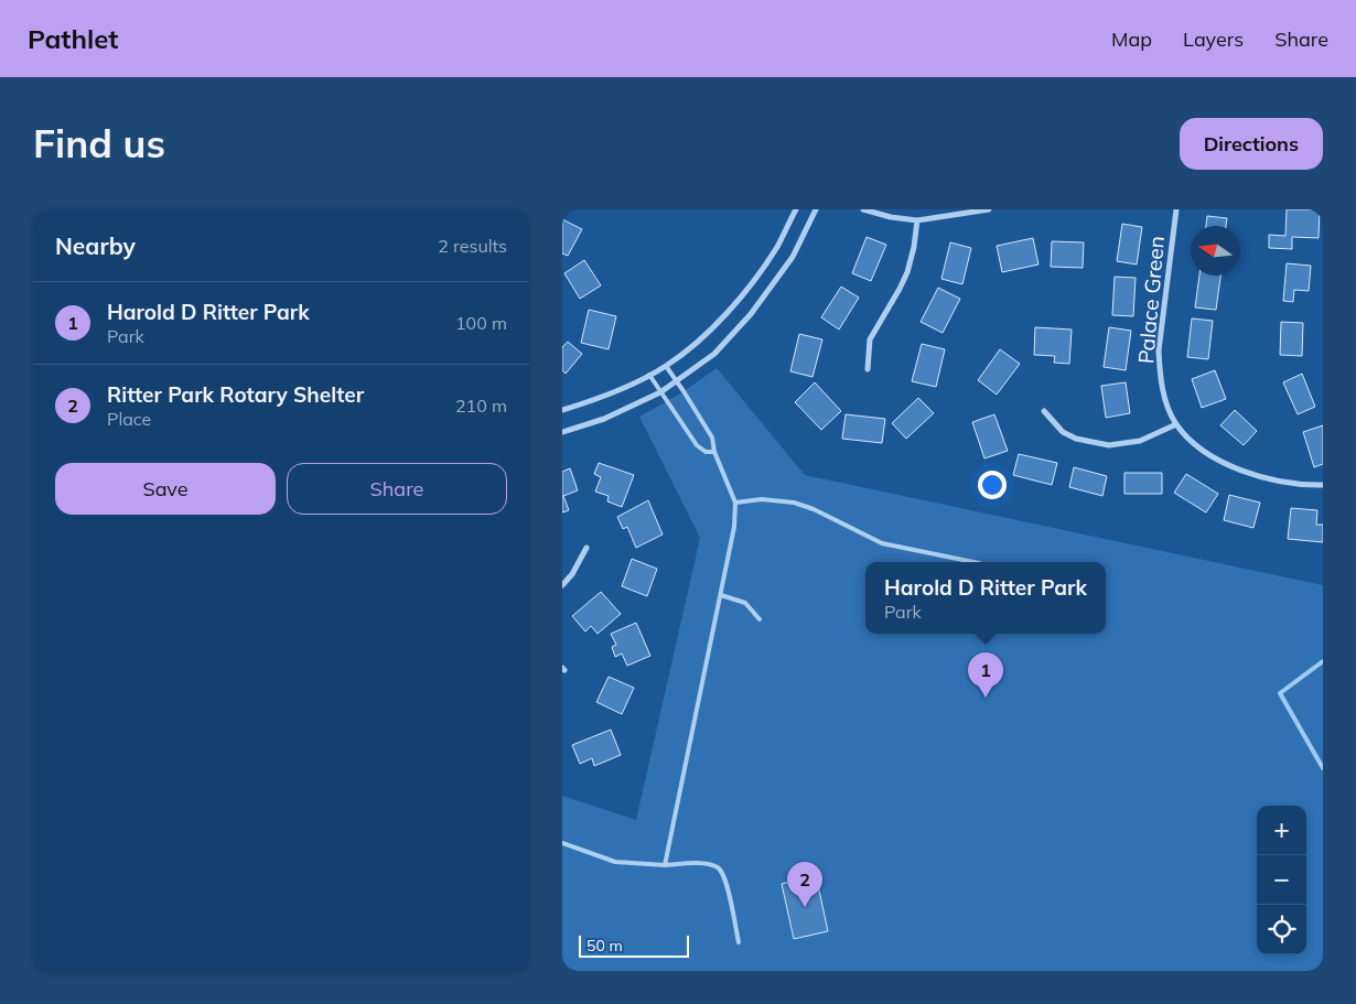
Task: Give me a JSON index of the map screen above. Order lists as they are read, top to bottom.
{
  "streets": {
    "street": ["Palace Green"]
  },
  "scale_bar": "50 m",
  "north": "left",
  "page": {
    "header": "Pathlet",
    "nav": ["Map", "Layers", "Share"],
    "buttons": [
      "Directions",
      ["Save", "Share"]
    ],
    "title": "Find us",
    "heading": ["Nearby", "2 results"],
    "list": [
      {
        "mark": "1",
        "name": "Harold D Ritter Park",
        "note": "Park",
        "value": "100 m"
      },
      {
        "mark": "2",
        "name": "Ritter Park Rotary Shelter",
        "note": "Place",
        "value": "210 m"
      }
    ],
    "popup": ["Harold D Ritter Park", "Park"],
    "pins": ["1", "2"],
    "map_buttons": ["+", "−"],
    "scale": "50 m"
  }
}
